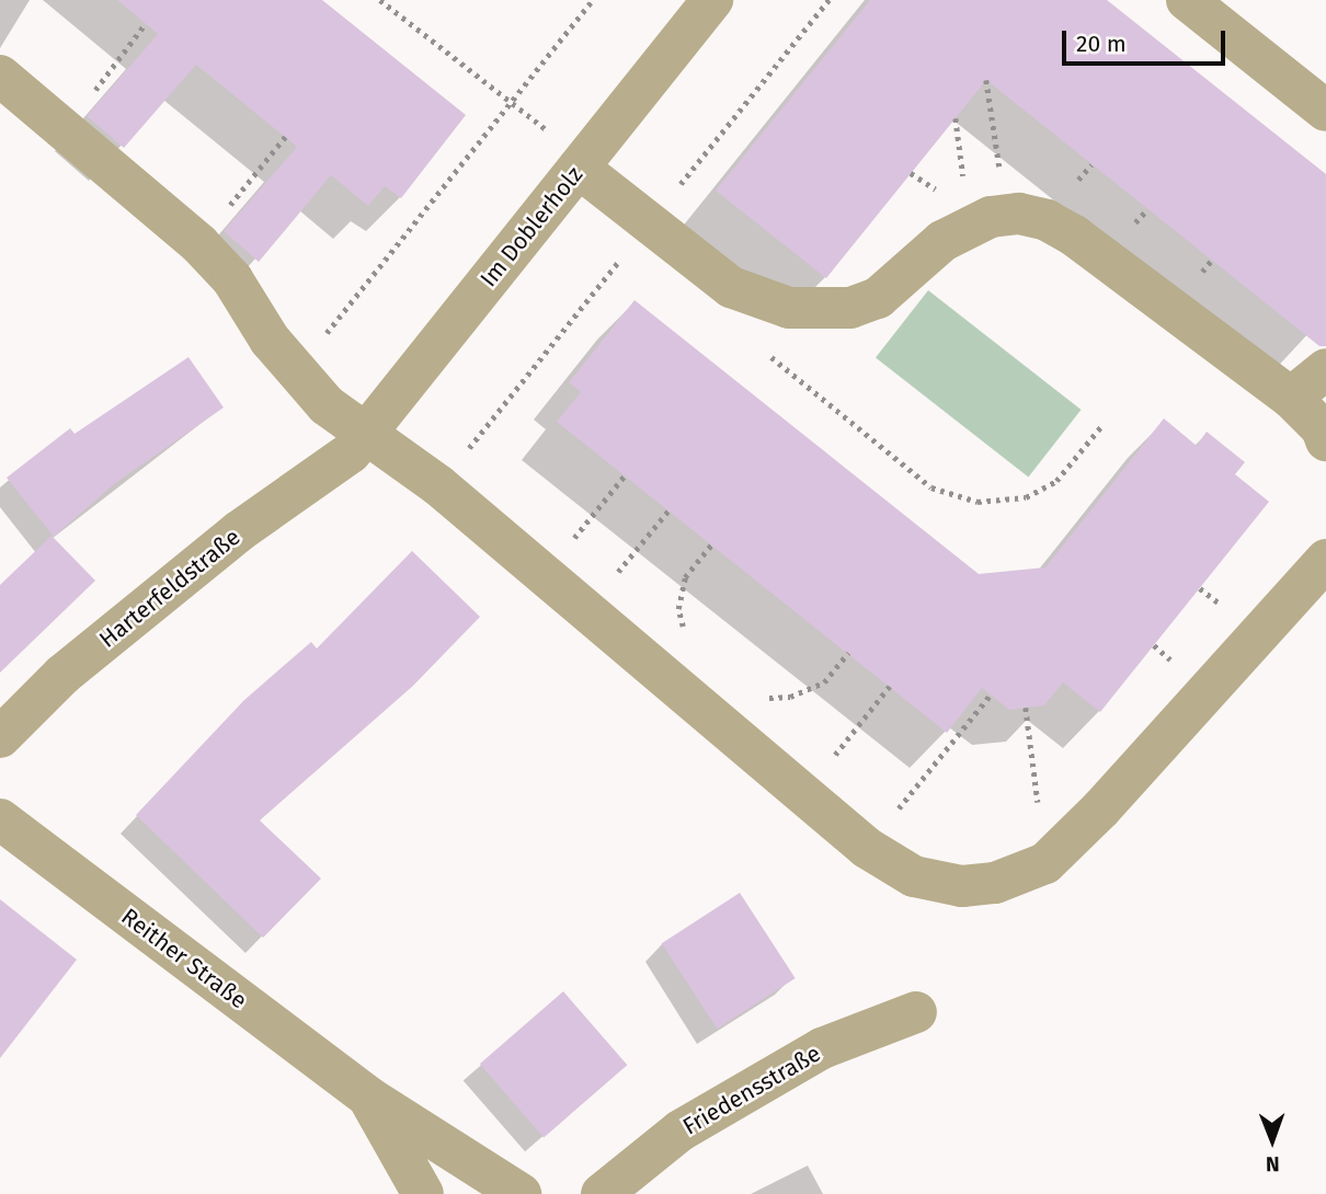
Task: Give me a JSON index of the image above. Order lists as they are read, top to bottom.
{
  "streets": {
    "street": [
      "Im Doblerholz",
      "Harterfeldstraße",
      "Reither Straße",
      "Friedensstraße"
    ]
  },
  "crossings": [
    ["Im Doblerholz", "Harterfeldstraße"]
  ],
  "scale_bar": "20 m",
  "north": "bottom"
}
